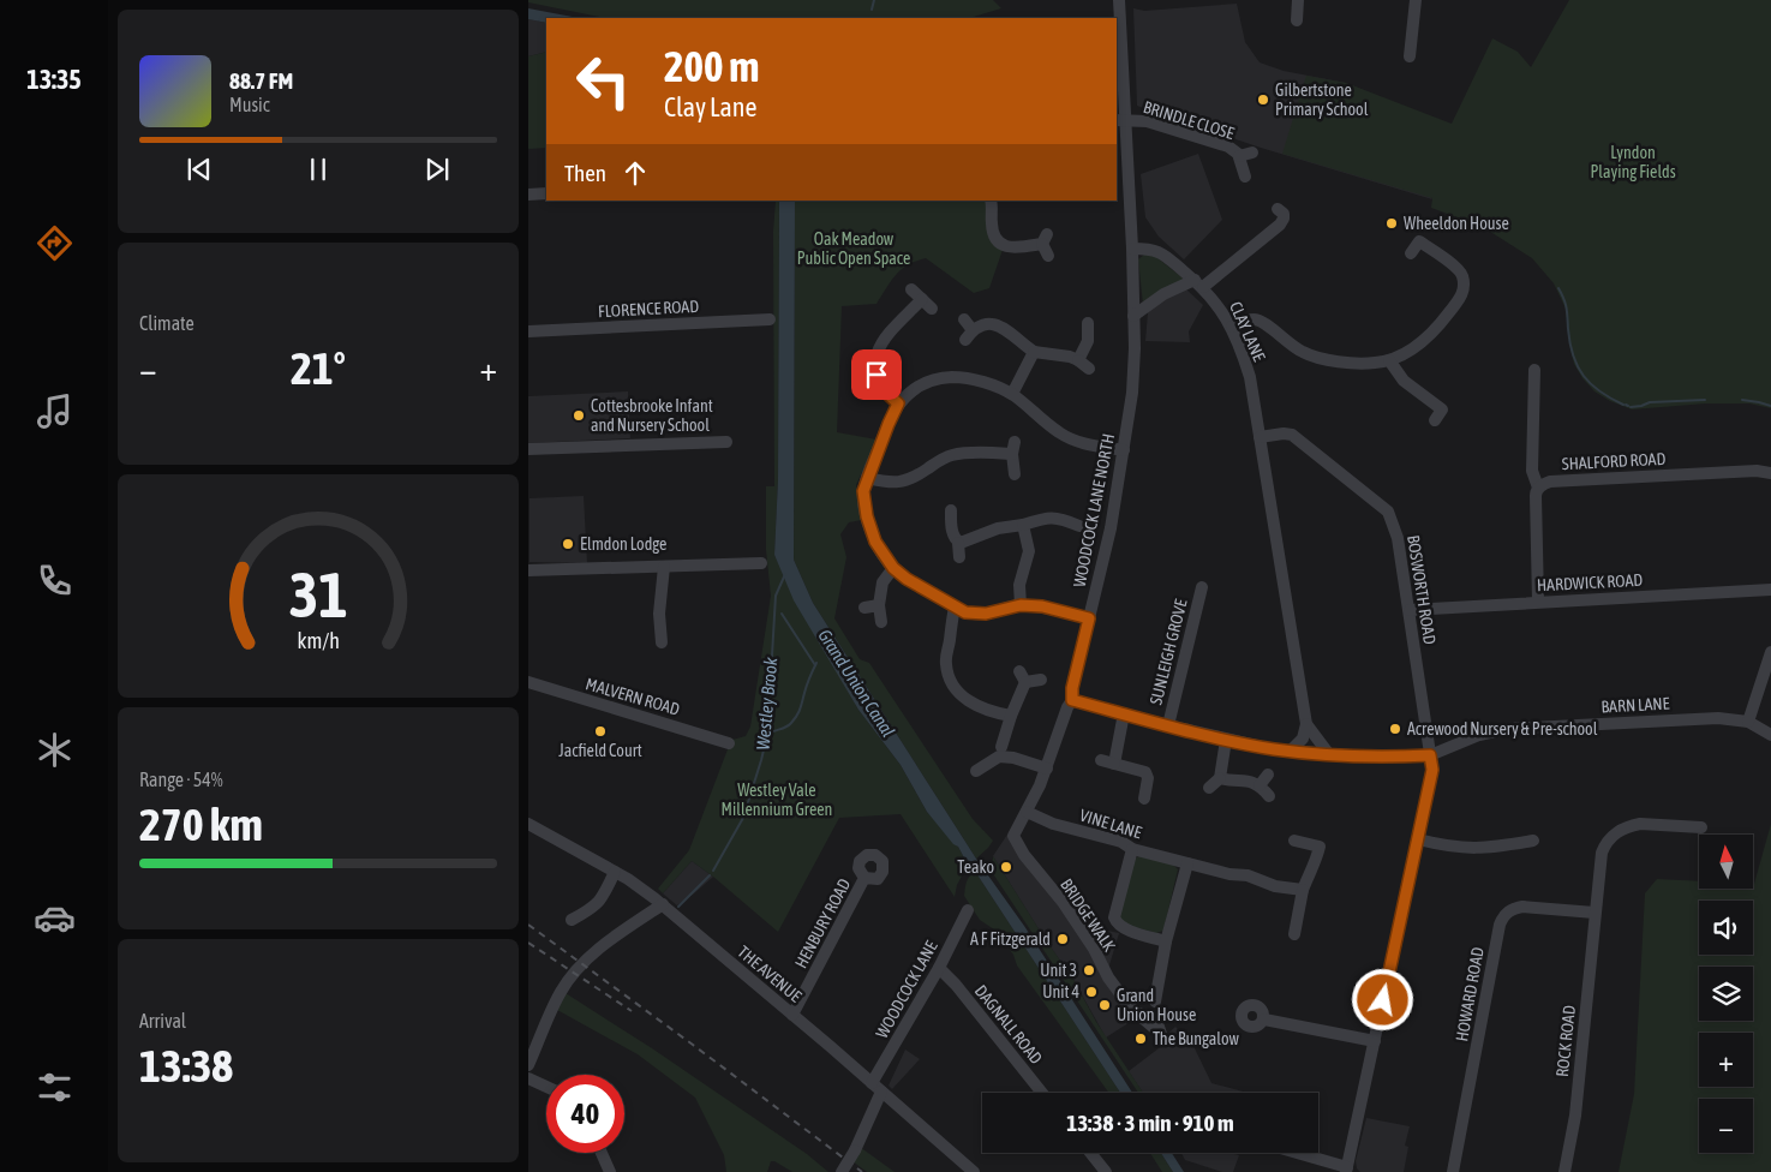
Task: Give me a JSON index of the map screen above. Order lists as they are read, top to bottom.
{
  "streets": {
    "street": [
      "BRINDLE CLOSE",
      "FLORENCE ROAD",
      "CLAY LANE",
      "SHALFORD ROAD",
      "WOODCOCK LANE NORTH",
      "HARDWICK ROAD",
      "BOSWORTH ROAD",
      "SUNLEIGH GROVE",
      "MALVERN ROAD",
      "BARN LANE",
      "VINE LANE",
      "BRIDGE WALK",
      "HENBURY ROAD",
      "THE AVENUE",
      "WOODCOCK LANE",
      "HOWARD ROAD",
      "DAGNALL ROAD",
      "ROCK ROAD"
    ]
  },
  "crossings": [
    ["CLAY LANE", "WOODCOCK LANE NORTH"],
    ["CLAY LANE", "BOSWORTH ROAD"],
    ["WOODCOCK LANE NORTH", "VINE LANE"],
    ["WOODCOCK LANE NORTH", "BRIDGE WALK"],
    ["HARDWICK ROAD", "BOSWORTH ROAD"],
    ["BOSWORTH ROAD", "BARN LANE"],
    ["HENBURY ROAD", "THE AVENUE"],
    ["THE AVENUE", "WOODCOCK LANE"],
    ["WOODCOCK LANE", "DAGNALL ROAD"],
    ["HOWARD ROAD", "ROCK ROAD"]
  ],
  "water": ["Grand Union Canal", "Westley Brook"],
  "parks": ["Lyndon Playing Fields", "Oak Meadow Public Open Space", "Westley Vale Millennium Green"],
  "places": [
    "Gilbertstone Primary School",
    "Wheeldon House",
    "Cottesbrooke Infant and Nursery School",
    "Elmdon Lodge",
    "Acrewood Nursery & Pre-school",
    "Jacfield Court",
    "Teako",
    "A F Fitzgerald",
    "Unit 3",
    "Unit 4",
    "Grand Union House",
    "The Bungalow"
  ],
  "north": "top",
  "page": {
    "tabs": "13:35",
    "turn": ["200 m", "Clay Lane"],
    "song": ["88.7 FM", "Music"],
    "then": "Then",
    "tile": [
      "Climate",
      ["Range · 54%", "270 km"],
      ["Arrival", "13:38"]
    ],
    "heat": ["−", "21°", "+"],
    "map_buttons": ["+", "−"],
    "limit": "40",
    "trip": "13:38 · 3 min · 910 m",
    "gauge": ["31", "km/h"]
  }
}
